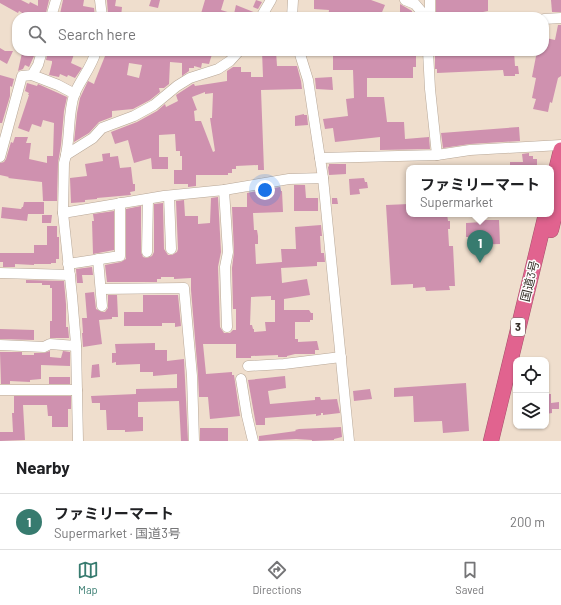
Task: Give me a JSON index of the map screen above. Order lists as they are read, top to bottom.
{
  "streets": {
    "highway": ["国道3号", "3"]
  },
  "page": {
    "search": "Search here",
    "popup": ["ファミリーマート", "Supermarket"],
    "pins": "1",
    "heading": "Nearby",
    "list": [
      {
        "mark": "1",
        "name": "ファミリーマート",
        "note": "Supermarket · 国道3号",
        "value": "200 m"
      }
    ],
    "nav": ["Map", "Directions", "Saved"]
  }
}
